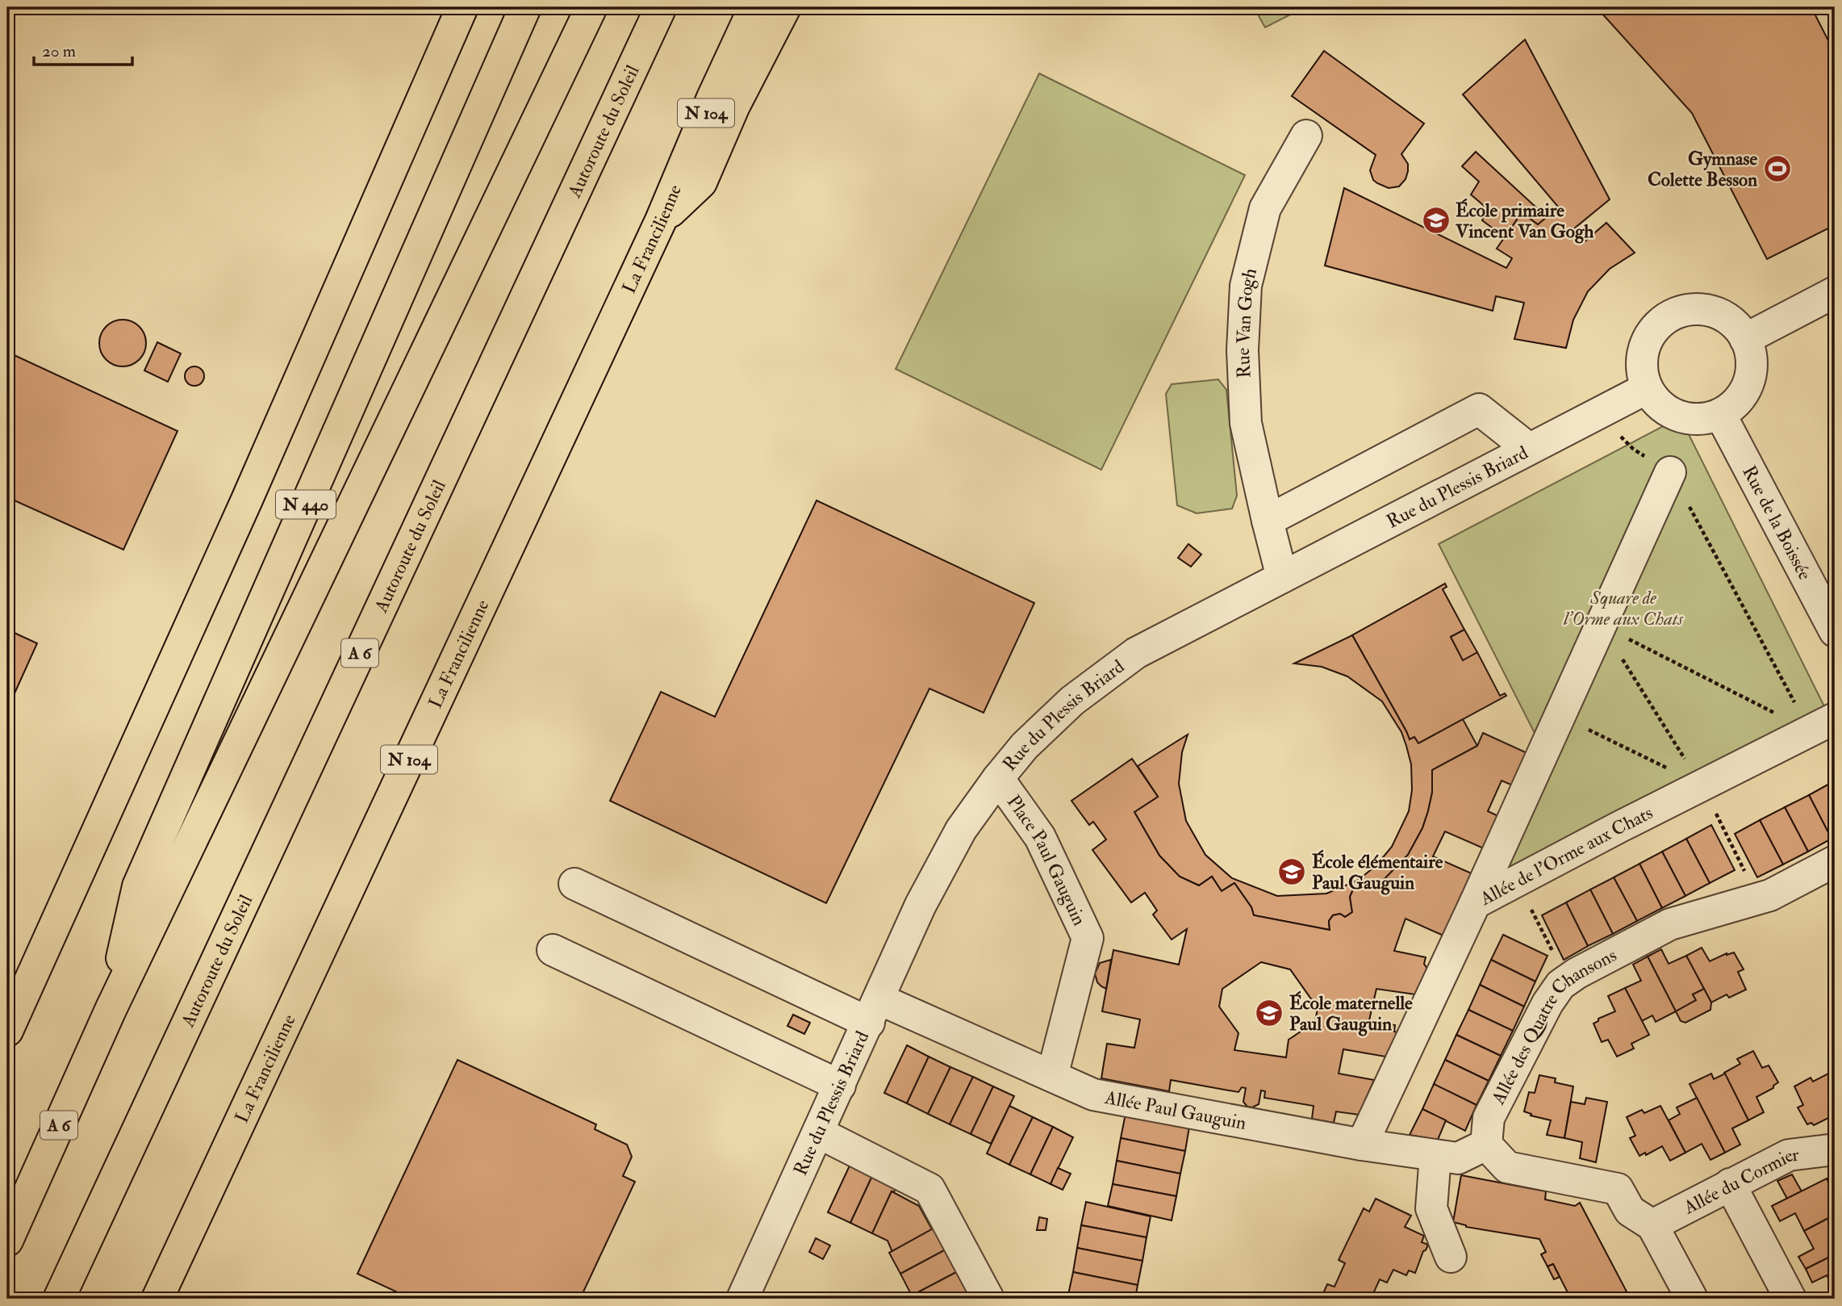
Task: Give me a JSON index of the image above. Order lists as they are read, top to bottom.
{
  "streets": {
    "highway": [
      "N 104",
      "Autoroute du Soleil",
      "La Francilienne",
      "N 440",
      "A 6"
    ],
    "street": [
      "Rue Van Gogh",
      "Rue du Plessis Briard",
      "Rue de la Boissée",
      "Allée de l'Orme aux Chats",
      "Place Paul Gauguin",
      "Allée des Quatre Chansons",
      "Allée Paul Gauguin",
      "Allée du Cormier"
    ]
  },
  "crossings": [
    ["Rue Van Gogh", "Rue du Plessis Briard"],
    ["Rue du Plessis Briard", "Rue de la Boissée"],
    ["Rue du Plessis Briard", "Place Paul Gauguin"],
    ["Rue du Plessis Briard", "Allée Paul Gauguin"],
    ["N 440", "A 6"],
    ["Allée de l'Orme aux Chats", "Allée Paul Gauguin"],
    ["Place Paul Gauguin", "Allée Paul Gauguin"],
    ["Allée des Quatre Chansons", "Allée Paul Gauguin"]
  ],
  "parks": ["Square de l'Orme aux Chats"],
  "places": {
    "sports": ["Gymnase Colette Besson"],
    "school or university": ["École primaire Vincent Van Gogh", "École élémentaire Paul Gauguin", "École maternelle Paul Gauguin"]
  },
  "scale_bar": "20 m"
}
